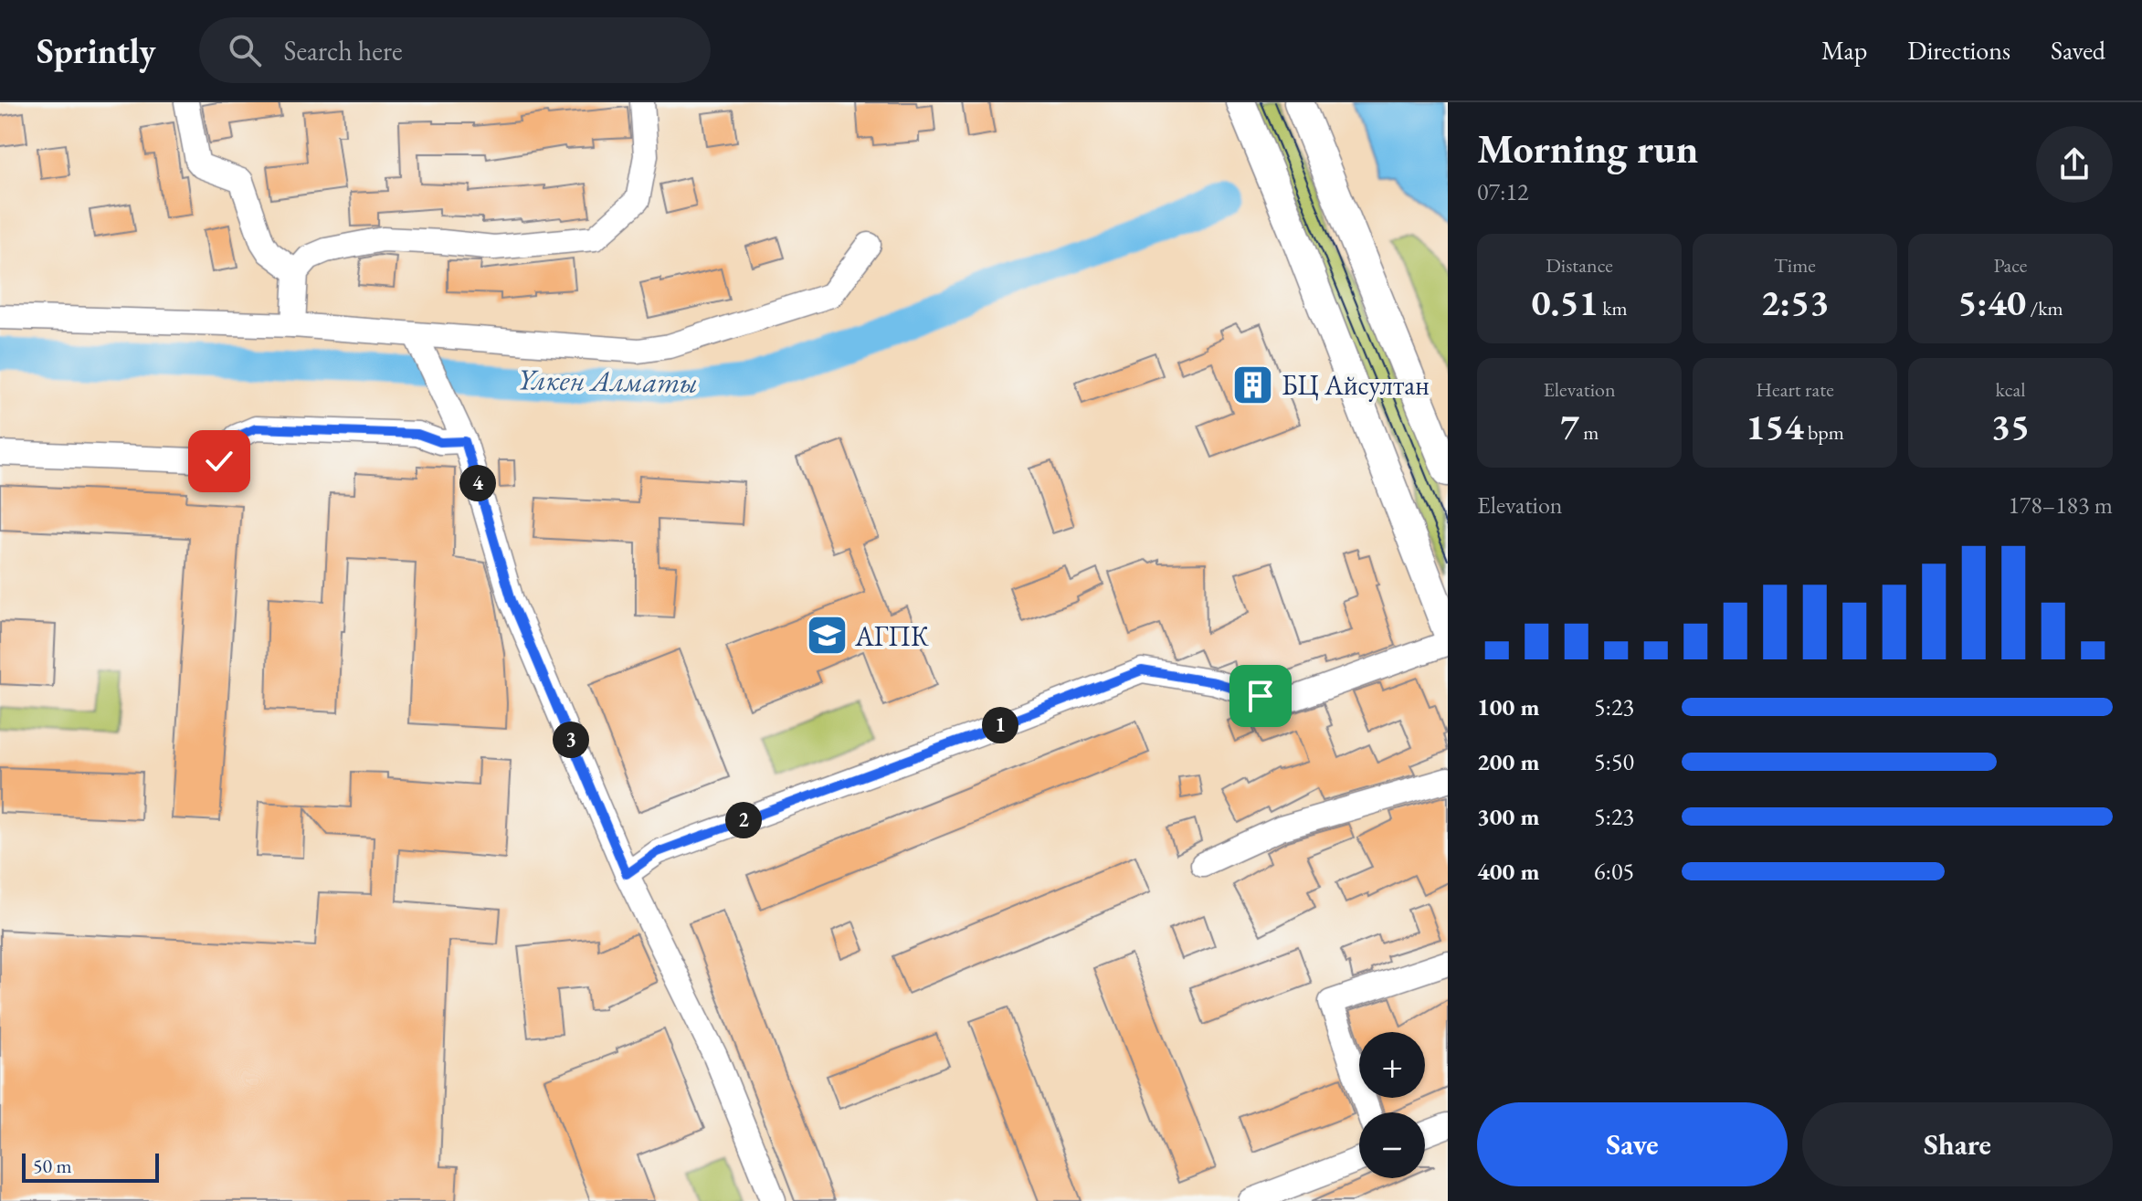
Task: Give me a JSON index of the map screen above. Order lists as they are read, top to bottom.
{
  "water": ["Үлкен Алматы"],
  "places": {
    "building": ["БЦ Айсултан"],
    "school or university": ["АГПК"]
  },
  "scale_bar": "50 m",
  "page": {
    "header": "Sprintly",
    "search": "Search here",
    "nav": ["Map", "Directions", "Saved"],
    "heading": ["Morning run", "07:12"],
    "stats": [
      ["Distance", "0.51 km"],
      ["Time", "2:53"],
      ["Pace", "5:40 /km"],
      ["Elevation", "7 m"],
      ["Heart rate", "154 bpm"],
      ["kcal", "35"]
    ],
    "pins": [
      "4",
      "1",
      "3",
      "2"
    ],
    "chart": ["Elevation", "178–183 m"],
    "list": [
      {
        "name": "100 m",
        "note": "5:23"
      },
      {
        "name": "200 m",
        "note": "5:50"
      },
      {
        "name": "300 m",
        "note": "5:23"
      },
      {
        "name": "400 m",
        "note": "6:05"
      }
    ],
    "map_buttons": ["+", "−"],
    "buttons": ["Save", "Share"],
    "scale": "50 m"
  }
}
